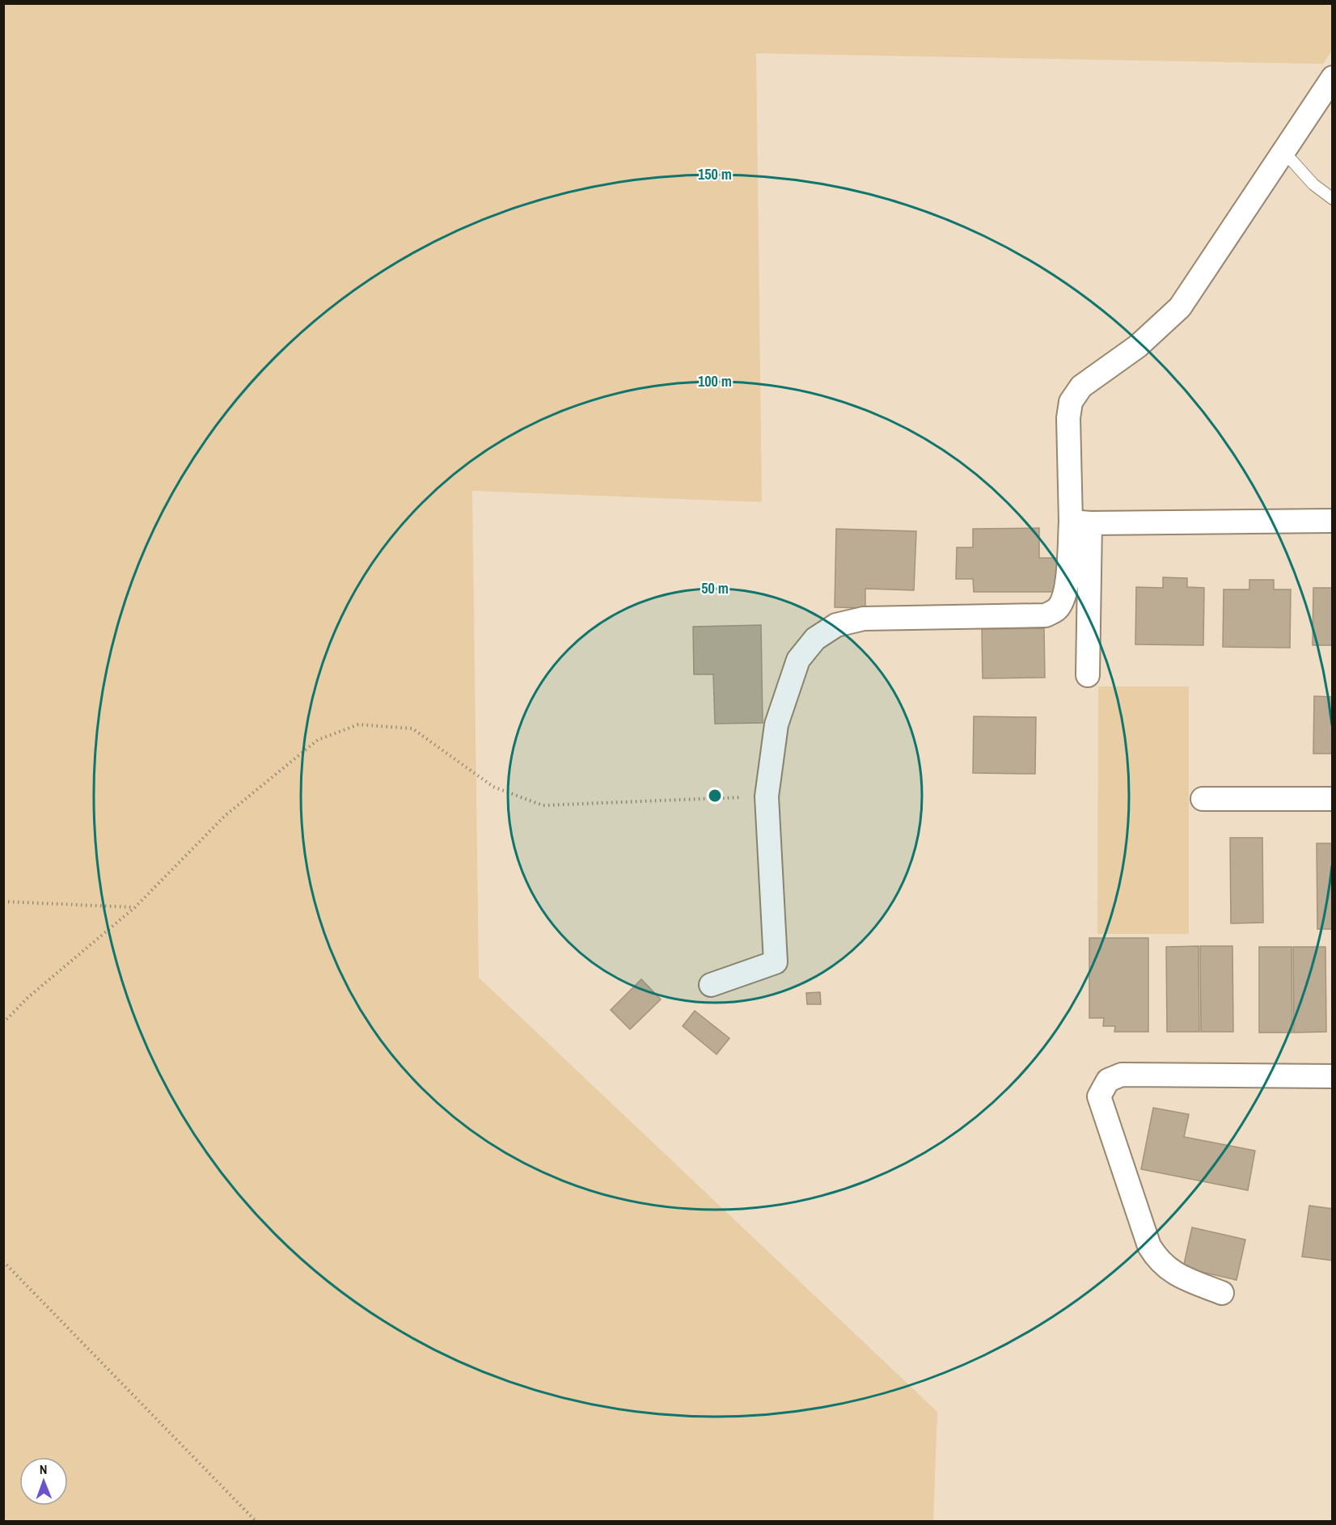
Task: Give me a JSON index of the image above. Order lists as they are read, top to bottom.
{
  "north": "top",
  "rings": ["150 m", "100 m", "50 m"]
}
